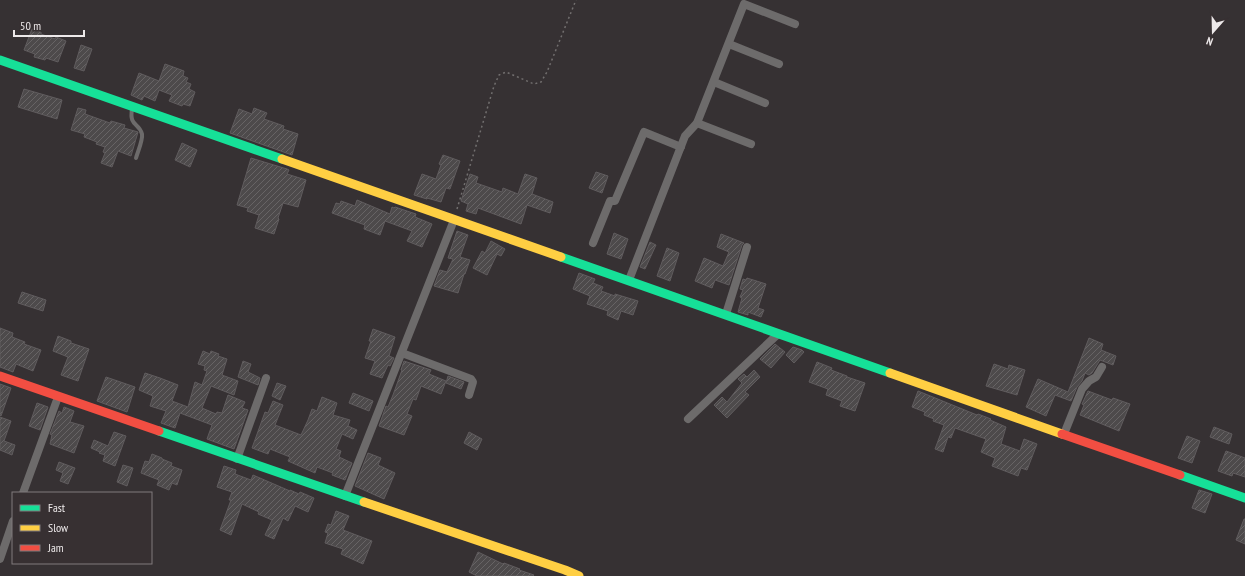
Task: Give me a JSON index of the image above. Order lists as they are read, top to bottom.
{
  "legend": ["Fast", "Slow", "Jam"],
  "scale_bar": "50 m",
  "north": "bottom"
}
